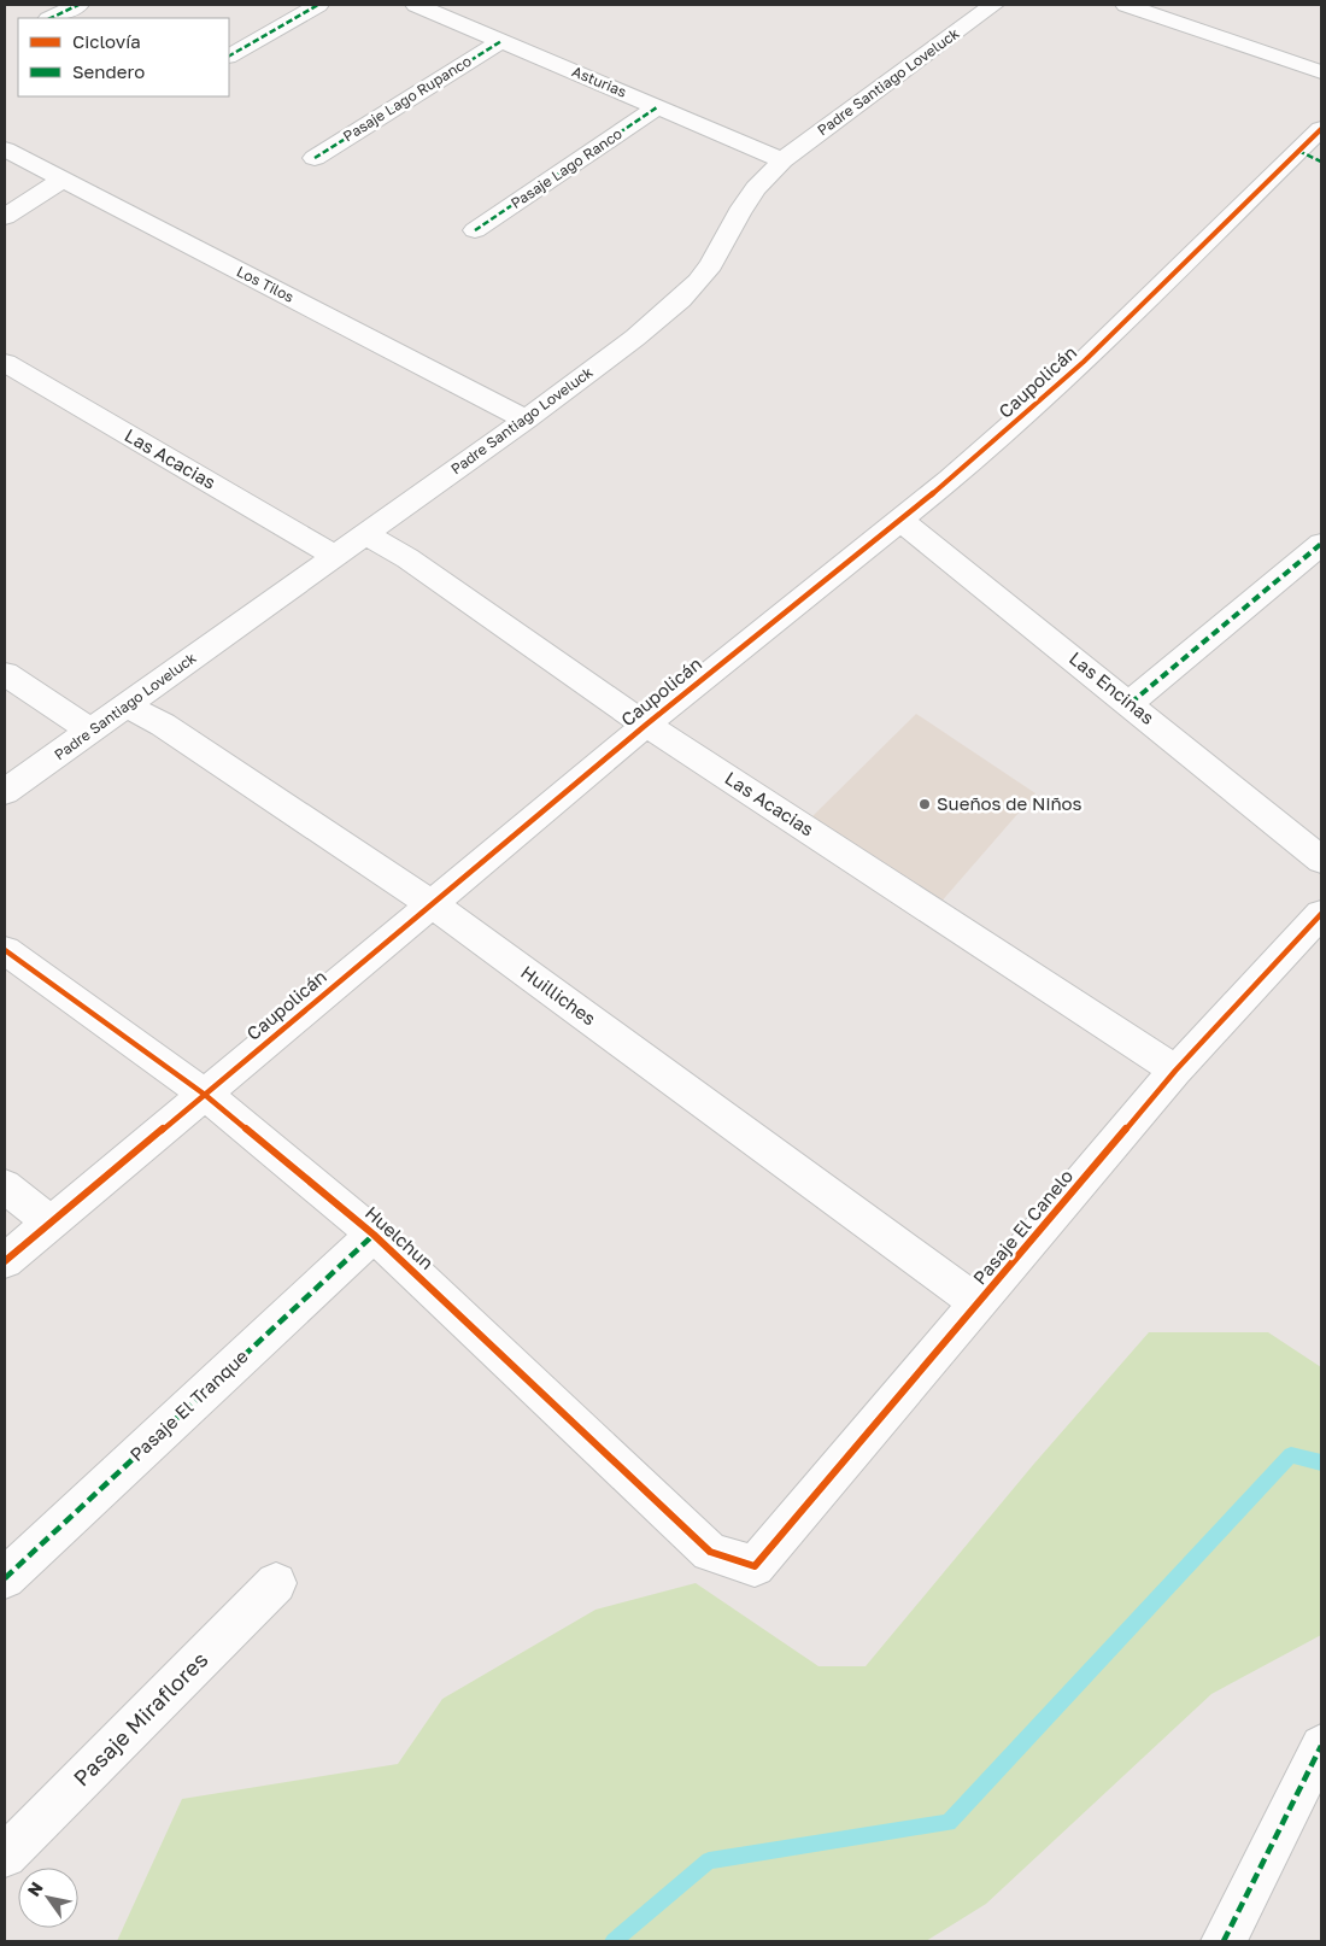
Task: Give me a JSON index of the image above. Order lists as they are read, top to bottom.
{
  "streets": {
    "street": [
      "Asturias",
      "Padre Santiago Loveluck",
      "Pasaje Lago Rupanco",
      "Pasaje Lago Ranco",
      "Los Tilos",
      "Caupolicán",
      "Las Acacias",
      "Las Encinas",
      "Huilliches",
      "Pasaje El Canelo",
      "Huelchun",
      "Pasaje El Tranque",
      "Pasaje Miraflores"
    ]
  },
  "crossings": [
    ["Asturias", "Padre Santiago Loveluck"],
    ["Asturias", "Pasaje Lago Rupanco"],
    ["Asturias", "Pasaje Lago Ranco"],
    ["Padre Santiago Loveluck", "Los Tilos"],
    ["Padre Santiago Loveluck", "Las Acacias"],
    ["Padre Santiago Loveluck", "Huilliches"],
    ["Caupolicán", "Las Acacias"],
    ["Caupolicán", "Las Encinas"],
    ["Caupolicán", "Huilliches"],
    ["Caupolicán", "Huelchun"],
    ["Las Acacias", "Pasaje El Canelo"],
    ["Huilliches", "Pasaje El Canelo"],
    ["Pasaje El Canelo", "Huelchun"],
    ["Huelchun", "Pasaje El Tranque"]
  ],
  "places": ["Sueños de Niños"],
  "legend": ["Ciclovía", "Sendero"],
  "north": "top left"
}
